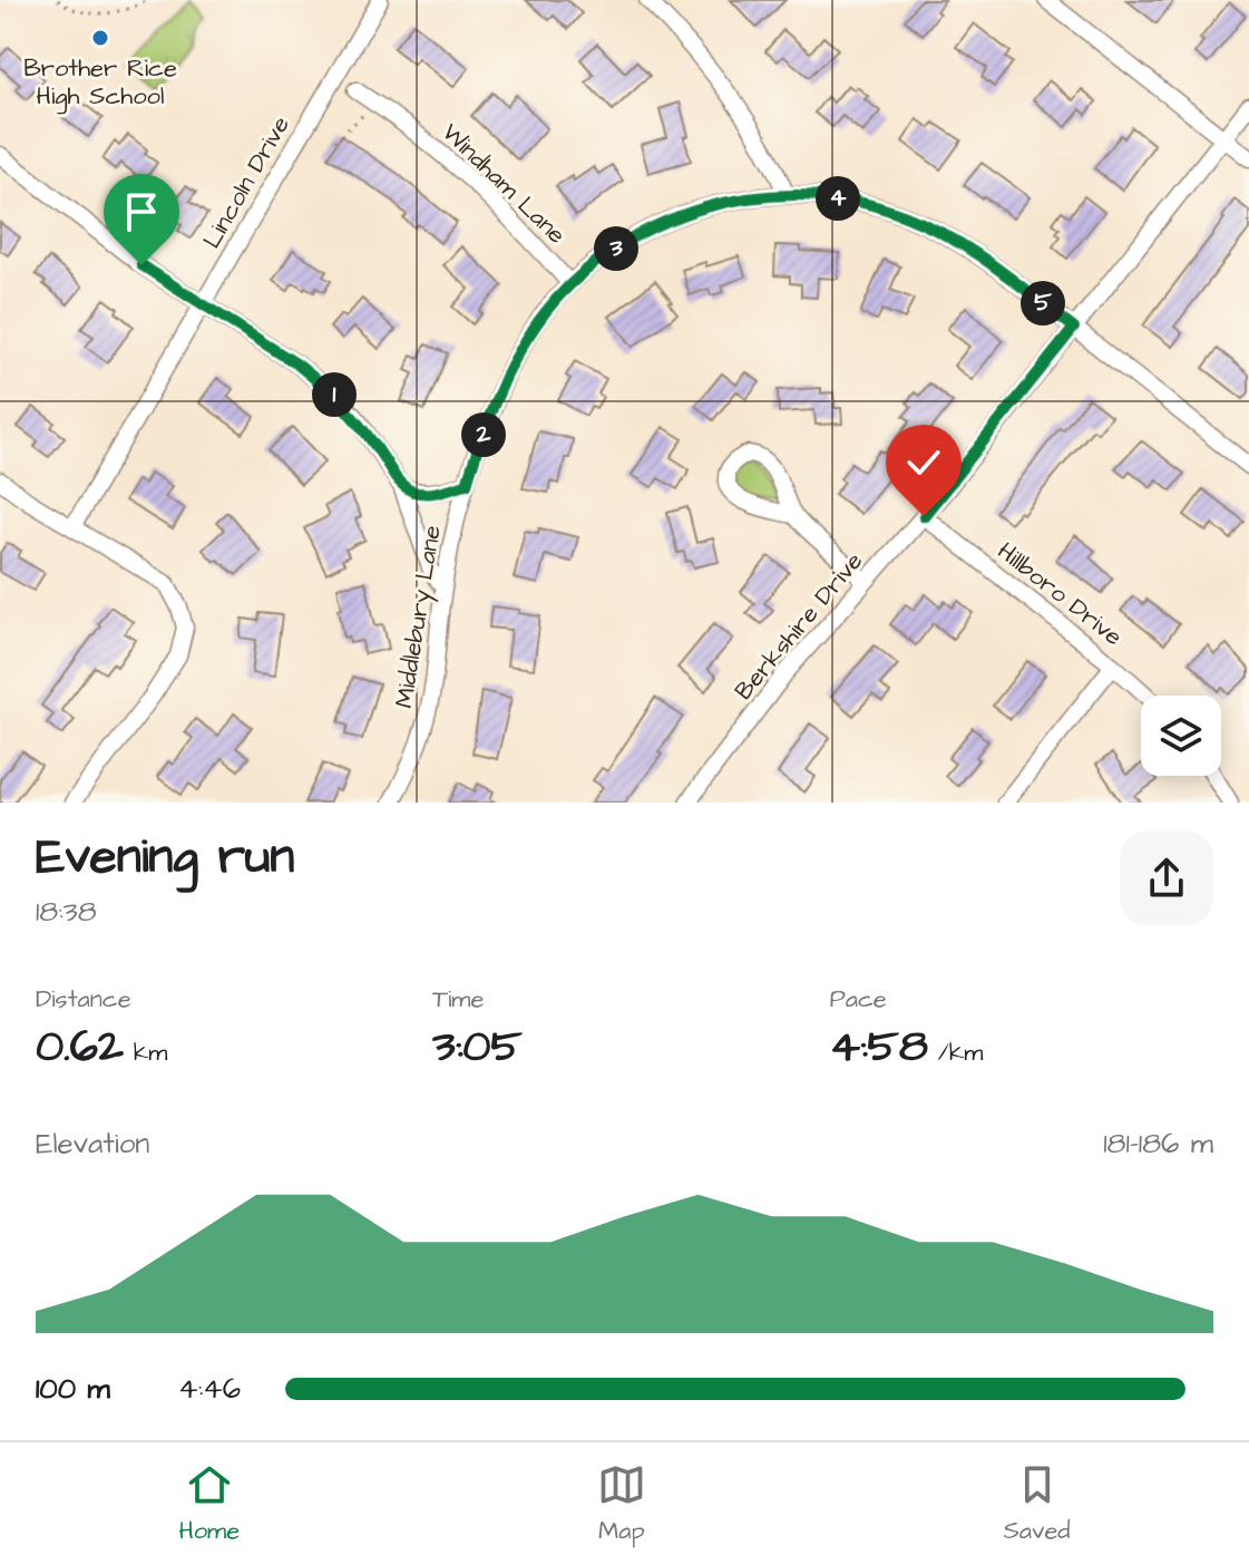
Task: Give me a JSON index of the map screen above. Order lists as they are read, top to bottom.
{
  "streets": {
    "street": [
      "Lincoln Drive",
      "Windham Lane",
      "Hillboro Drive",
      "Middlebury Lane",
      "Berkshire Drive"
    ]
  },
  "crossings": [
    ["Windham Lane", "Middlebury Lane"],
    ["Hillboro Drive", "Berkshire Drive"],
    ["Middlebury Lane", "Berkshire Drive"]
  ],
  "places": ["Brother Rice High School"],
  "page": {
    "pins": [
      "4",
      "3",
      "5",
      "1",
      "2"
    ],
    "heading": ["Evening run", "18:38"],
    "stats": [
      ["Distance", "0.62 km"],
      ["Time", "3:05"],
      ["Pace", "4:58 /km"]
    ],
    "chart": ["Elevation", "181–186 m"],
    "list": [
      {
        "name": "100 m",
        "note": "4:46"
      }
    ],
    "tabs": ["Home", "Map", "Saved"]
  }
}
